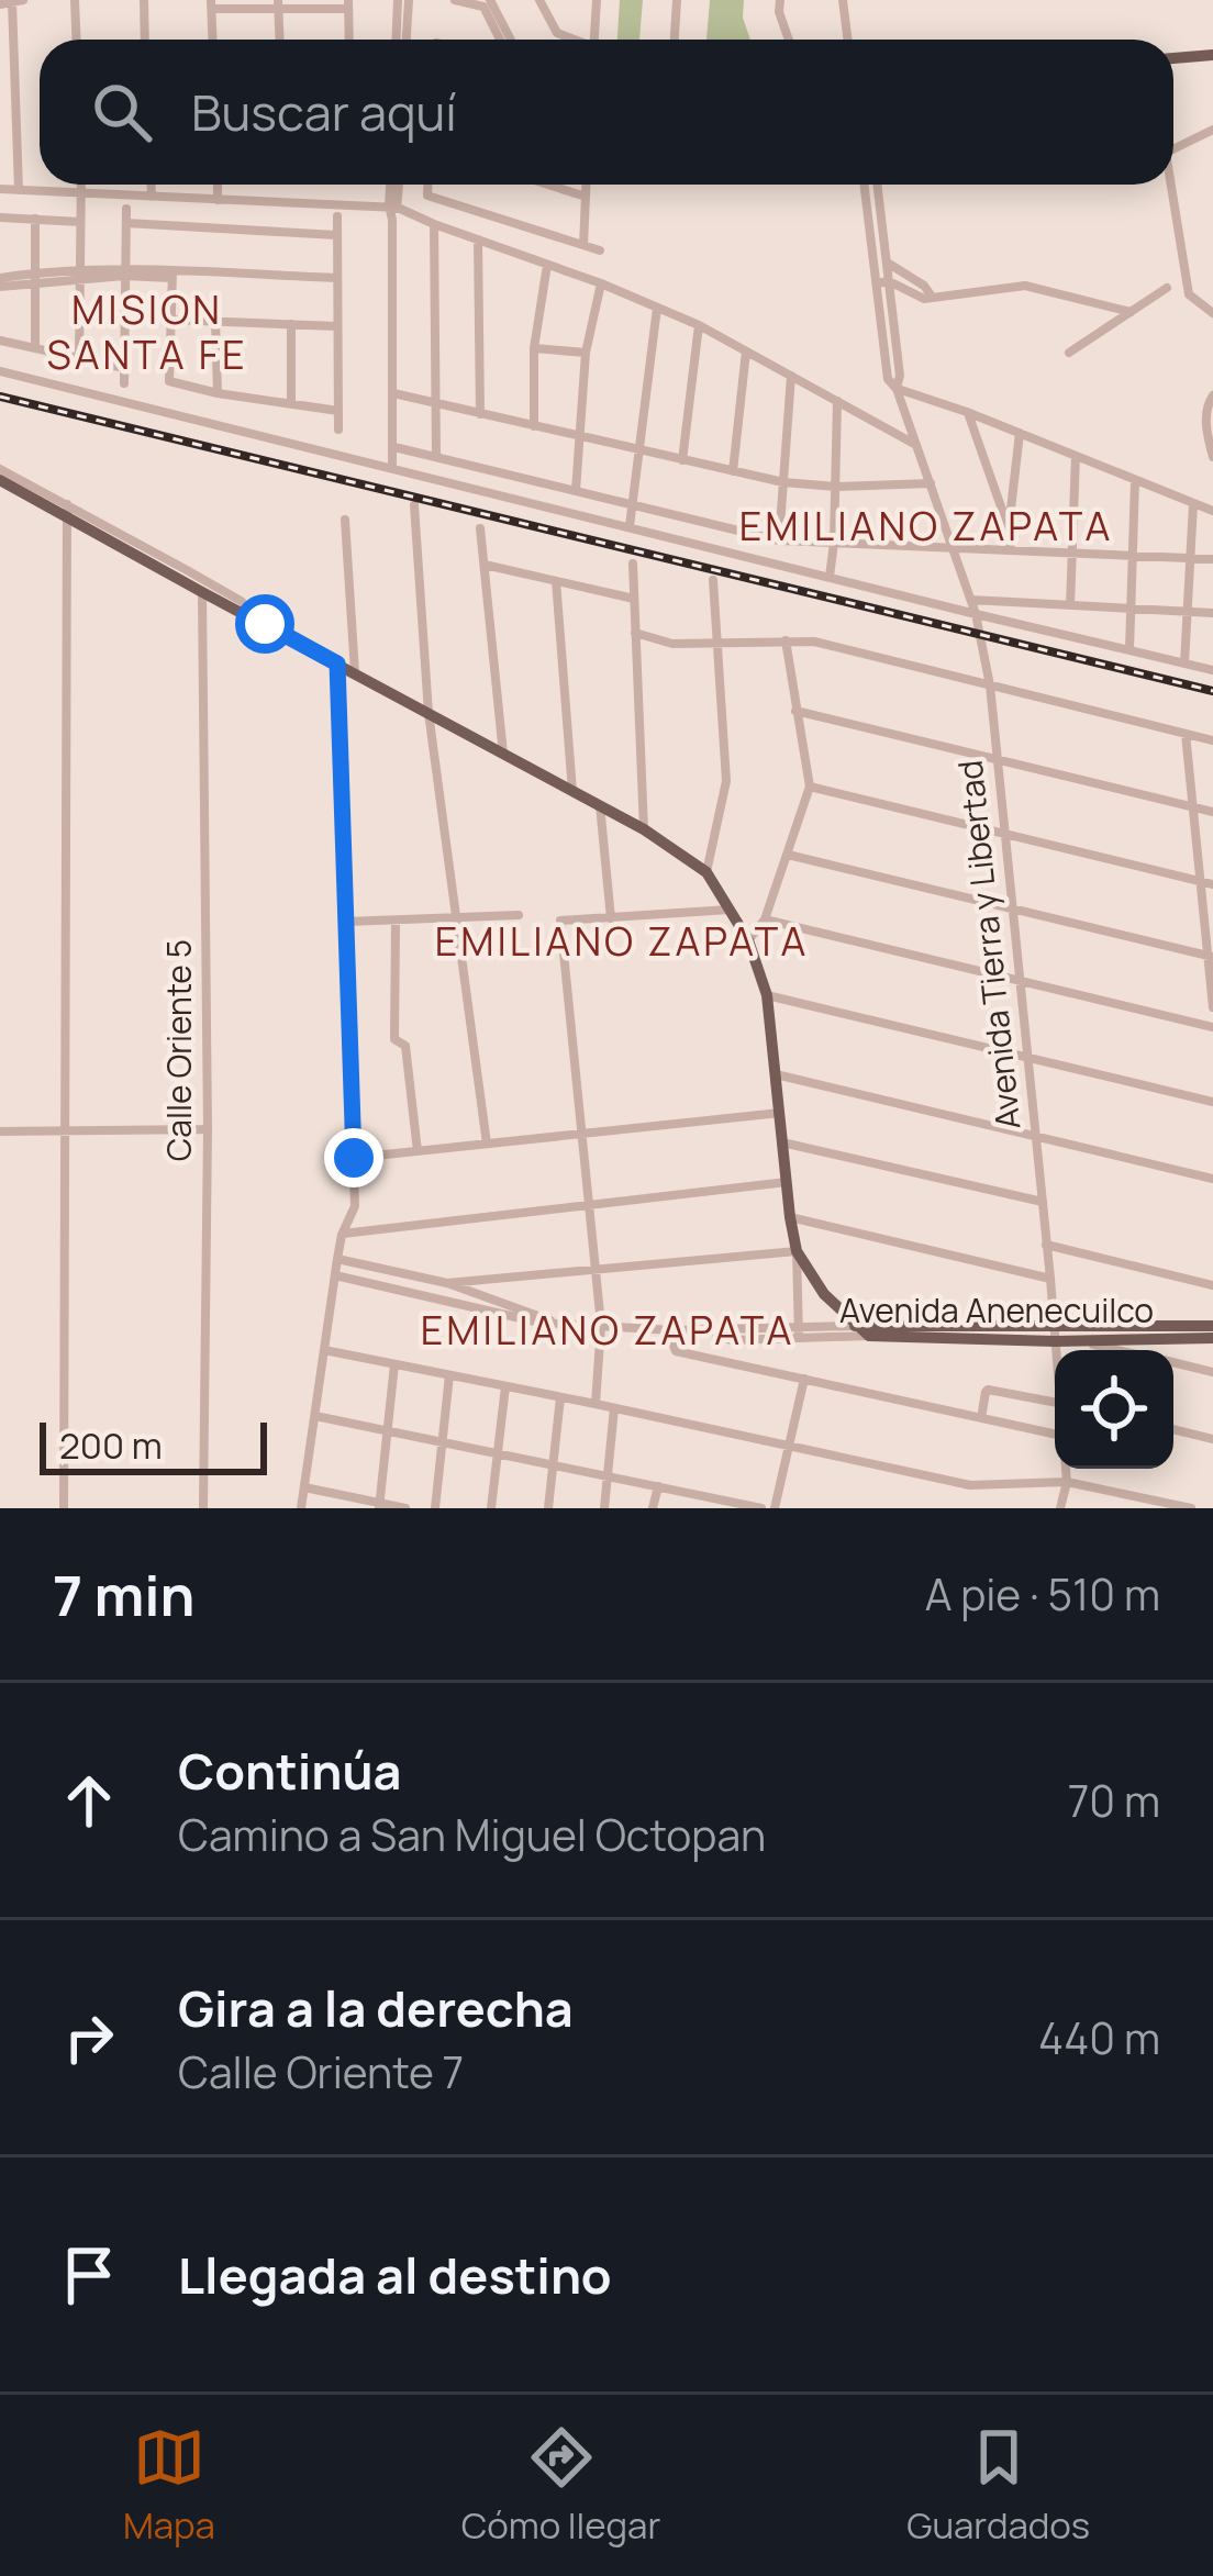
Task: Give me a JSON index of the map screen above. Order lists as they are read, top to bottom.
{
  "streets": {
    "main road": ["Avenida Anenecuilco"],
    "street": ["Avenida Tierra y Libertad", "Calle Oriente 5"]
  },
  "crossings": [
    ["Avenida Tierra y Libertad", "Avenida Anenecuilco"]
  ],
  "districts": [
    "MISION SANTA FE",
    "EMILIANO ZAPATA",
    "EMILIANO ZAPATA",
    "EMILIANO ZAPATA"
  ],
  "scale_bar": "200 m",
  "page": {
    "search": "Buscar aquí",
    "scale": "200 m",
    "heading": ["7 min", "A pie · 510 m"],
    "list": [
      ["Continúa", "Camino a San Miguel Octopan", "70 m"],
      ["Gira a la derecha", "Calle Oriente 7", "440 m"],
      "Llegada al destino"
    ],
    "nav": ["Mapa", "Cómo llegar", "Guardados"]
  }
}
